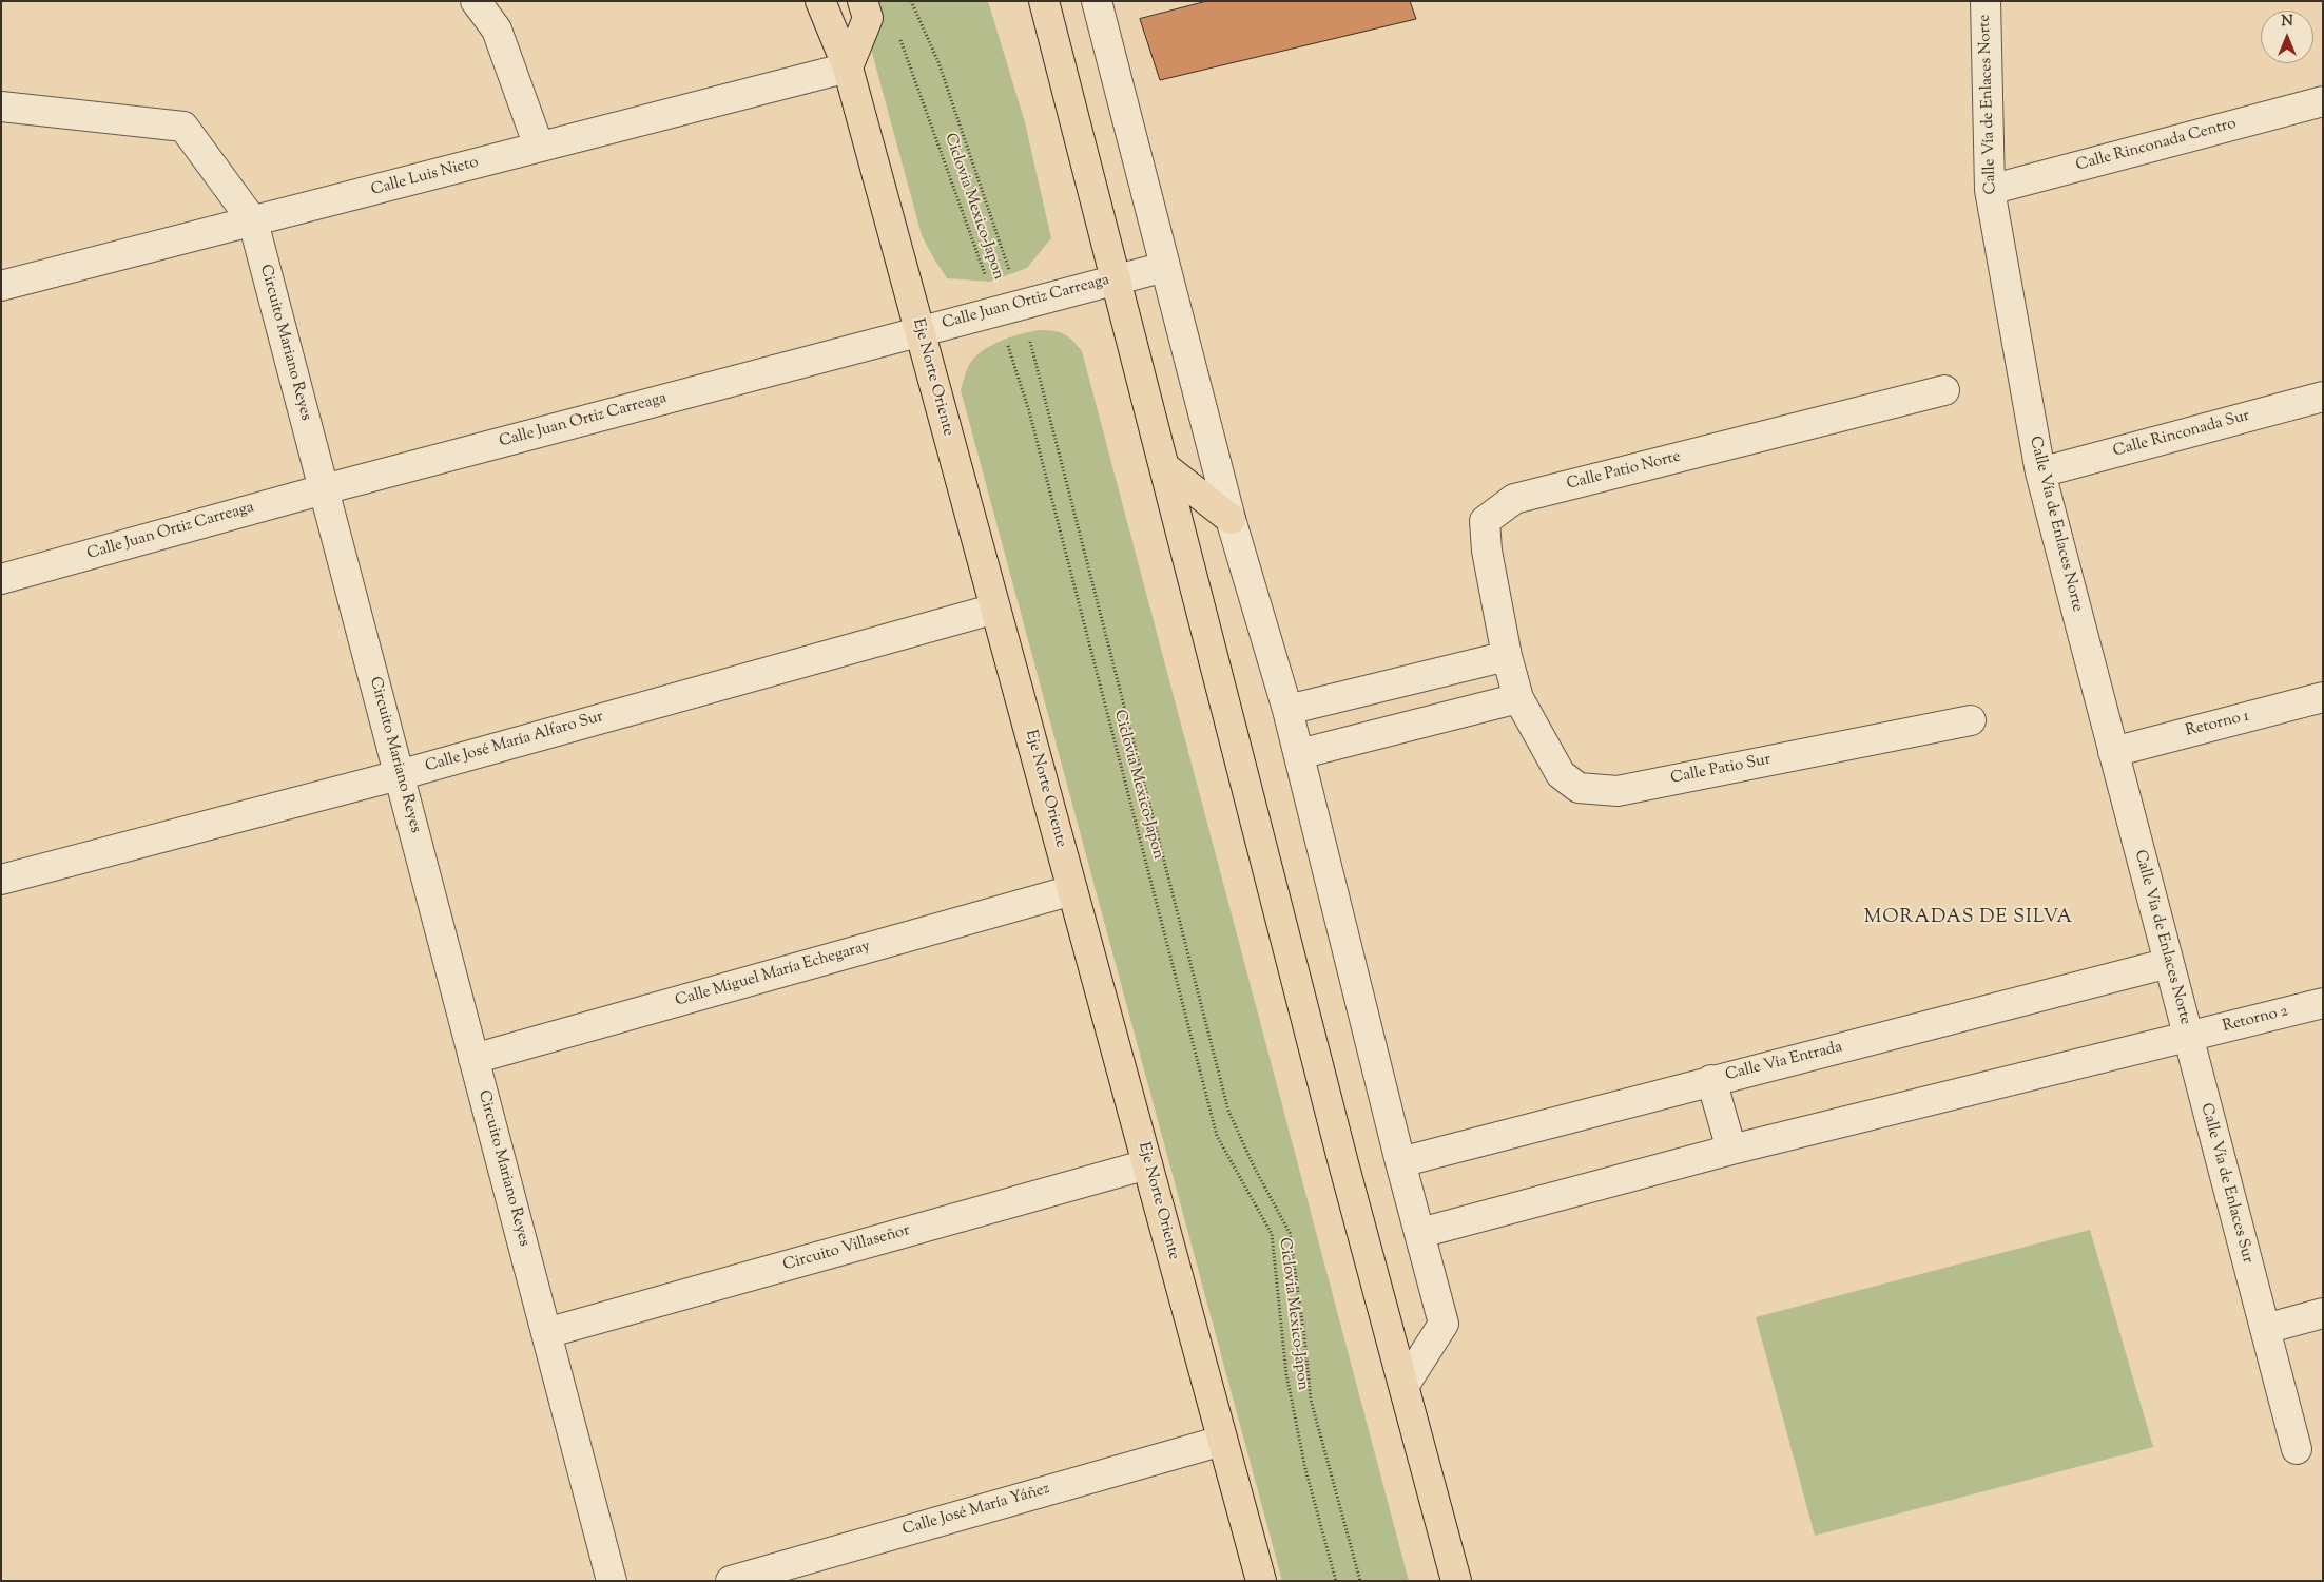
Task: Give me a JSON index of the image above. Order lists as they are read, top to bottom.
{
  "streets": {
    "main road": ["Eje Norte Oriente"],
    "street": [
      "Calle Vía de Enlaces Norte",
      "Calle Rinconada Centro",
      "Calle Luis Nieto",
      "Calle Juan Ortiz Carreaga",
      "Circuito Mariano Reyes",
      "Calle Rinconada Sur",
      "Calle Patio Norte",
      "Retorno 1",
      "Calle José María Alfaro Sur",
      "Calle Patio Sur",
      "Calle Miguel María Echegaray",
      "Retorno 2",
      "Calle Vía Entrada",
      "Calle Vía de Enlaces Sur",
      "Circuito Villaseñor",
      "Calle José María Yáñez"
    ],
    "path": ["Ciclovia Mexico-Japon"]
  },
  "crossings": [
    ["Calle Vía de Enlaces Norte", "Calle Rinconada Centro"],
    ["Calle Vía de Enlaces Norte", "Calle Rinconada Sur"],
    ["Calle Vía de Enlaces Norte", "Retorno 1"],
    ["Calle Vía de Enlaces Norte", "Retorno 2"],
    ["Calle Vía de Enlaces Norte", "Calle Vía Entrada"],
    ["Calle Vía de Enlaces Norte", "Calle Vía de Enlaces Sur"],
    ["Calle Luis Nieto", "Circuito Mariano Reyes"],
    ["Calle Luis Nieto", "Eje Norte Oriente"],
    ["Ciclovia Mexico-Japon", "Calle Juan Ortiz Carreaga"],
    ["Calle Juan Ortiz Carreaga", "Circuito Mariano Reyes"],
    ["Calle Juan Ortiz Carreaga", "Eje Norte Oriente"],
    ["Circuito Mariano Reyes", "Calle José María Alfaro Sur"],
    ["Circuito Mariano Reyes", "Calle Miguel María Echegaray"],
    ["Circuito Mariano Reyes", "Circuito Villaseñor"],
    ["Eje Norte Oriente", "Calle José María Alfaro Sur"],
    ["Eje Norte Oriente", "Calle Miguel María Echegaray"],
    ["Eje Norte Oriente", "Circuito Villaseñor"],
    ["Eje Norte Oriente", "Calle José María Yáñez"],
    ["Calle Patio Norte", "Calle Patio Sur"],
    ["Retorno 2", "Calle Vía de Enlaces Sur"]
  ],
  "districts": ["MORADAS DE SILVA"],
  "north": "top"
}
